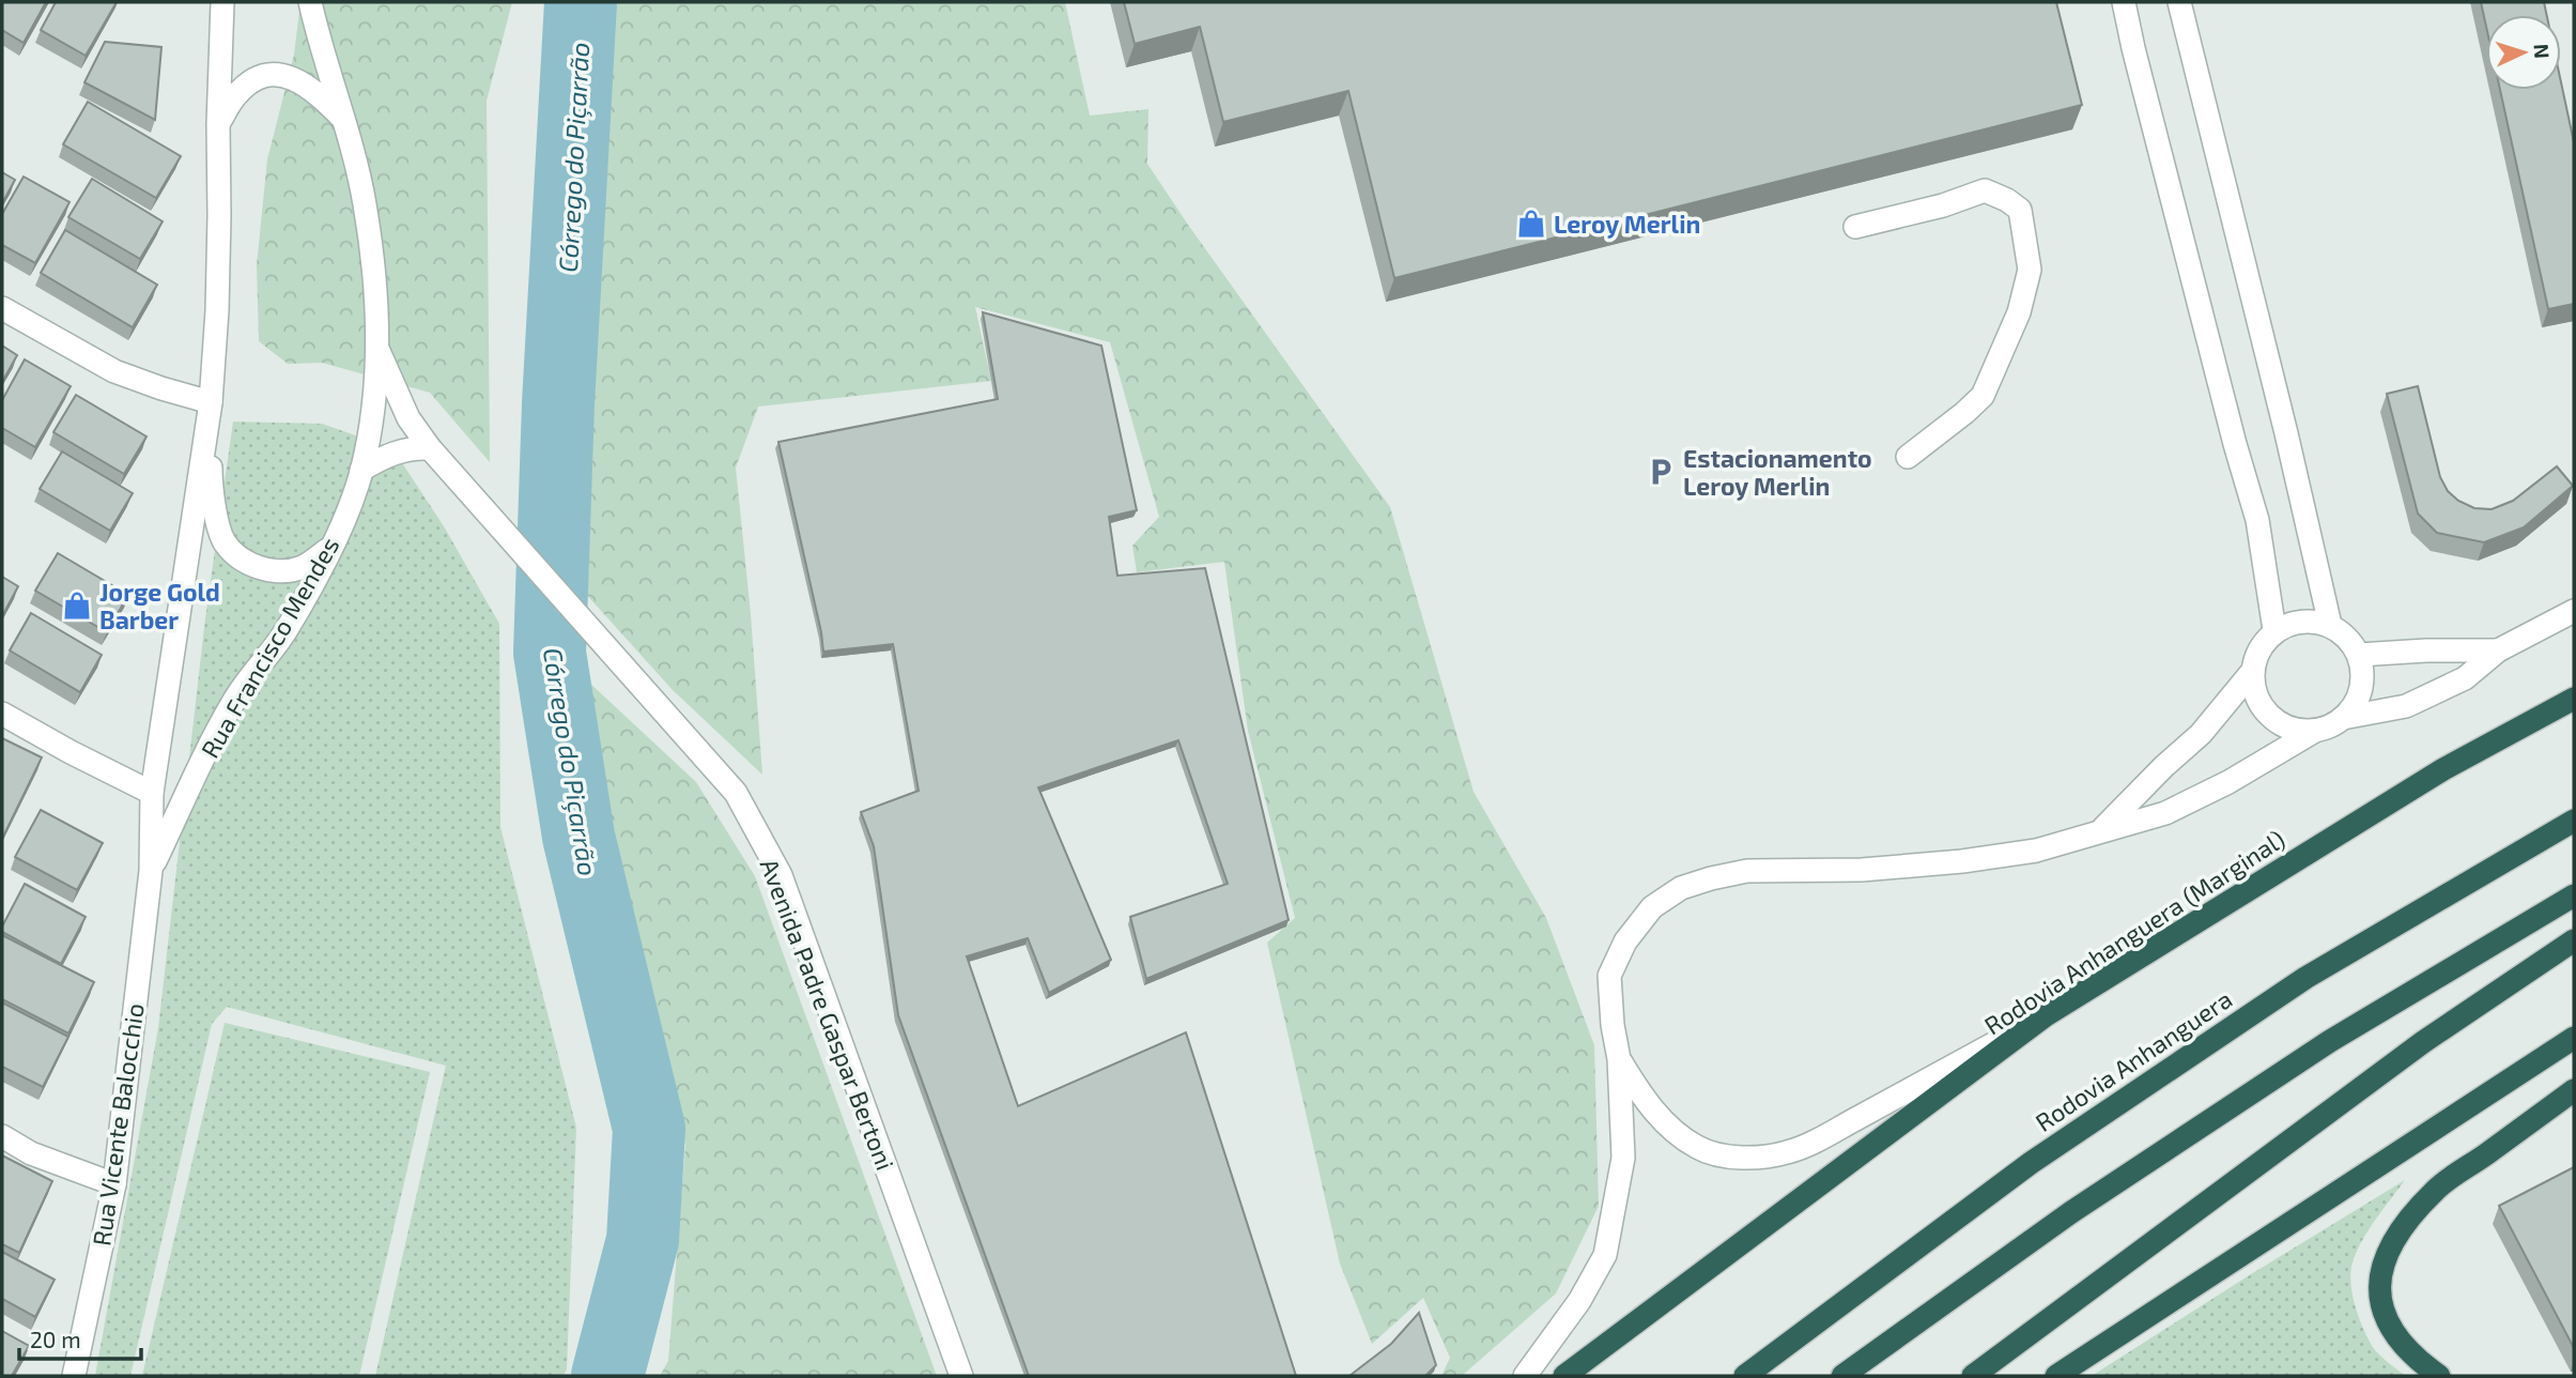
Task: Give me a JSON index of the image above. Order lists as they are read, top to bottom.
{
  "streets": {
    "highway": ["Rodovia Anhanguera (Marginal)", "Rodovia Anhanguera"],
    "street": ["Rua Francisco Mendes", "Avenida Padre Gaspar Bertoni", "Rua Vicente Balocchio"]
  },
  "crossings": [
    ["Rua Francisco Mendes", "Avenida Padre Gaspar Bertoni"],
    ["Rua Francisco Mendes", "Rua Vicente Balocchio"]
  ],
  "water": ["Córrego do Piçarrão"],
  "places": {
    "shop": ["Leroy Merlin", "Jorge Gold Barber"],
    "parking": ["Estacionamento Leroy Merlin"]
  },
  "scale_bar": "20 m",
  "north": "right"
}
